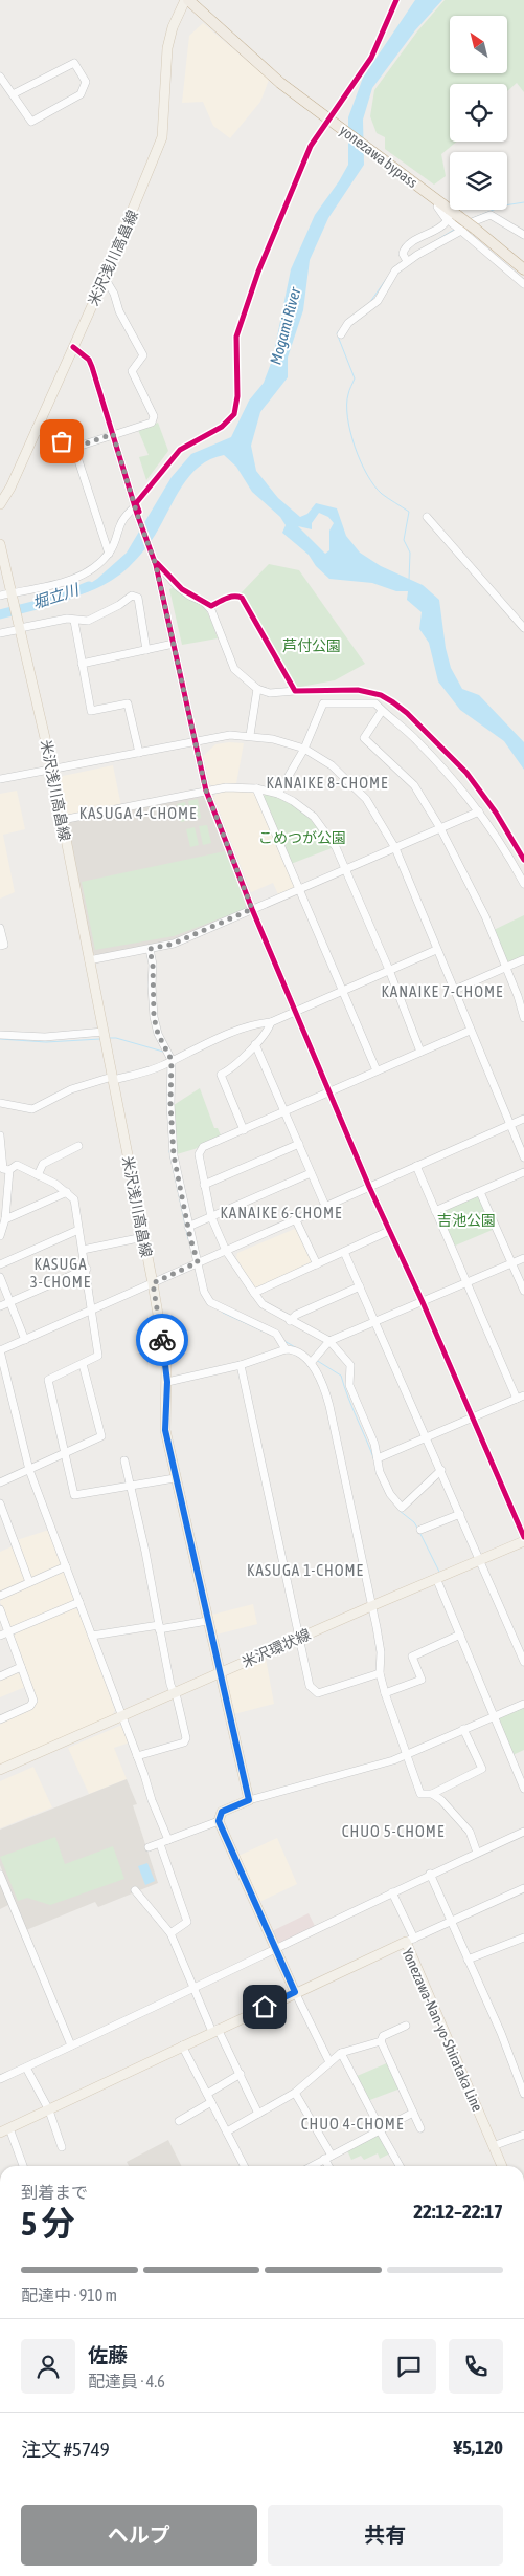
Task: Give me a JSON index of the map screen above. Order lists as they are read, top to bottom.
{
  "streets": {
    "highway": ["yonezawa bypass"],
    "main road": ["米沢浅川高畠線", "米沢環状線", "Yonezawa-Nan-yo-Shirataka Line"]
  },
  "crossings": [
    ["yonezawa bypass", "米沢浅川高畠線"],
    ["米沢浅川高畠線", "米沢環状線"]
  ],
  "districts": [
    "KANAIKE 8-CHOME",
    "KASUGA 4-CHOME",
    "KANAIKE 7-CHOME",
    "KANAIKE 6-CHOME",
    "KASUGA 3-CHOME",
    "KASUGA 1-CHOME",
    "CHUO 5-CHOME",
    "CHUO 4-CHOME"
  ],
  "water": ["Mogami River", "堀立川"],
  "parks": ["芦付公園", "こめつが公園", "吉池公園"],
  "north": "top left",
  "page": {
    "heading": ["5 分", "到着まで", "22:12–22:17"],
    "panel": [
      "佐藤",
      "配達員 · 4.6",
      "注文 #5749",
      "¥5,120"
    ],
    "bar": "配達中 · 910 m",
    "buttons": ["ヘルプ", "共有"]
  }
}
